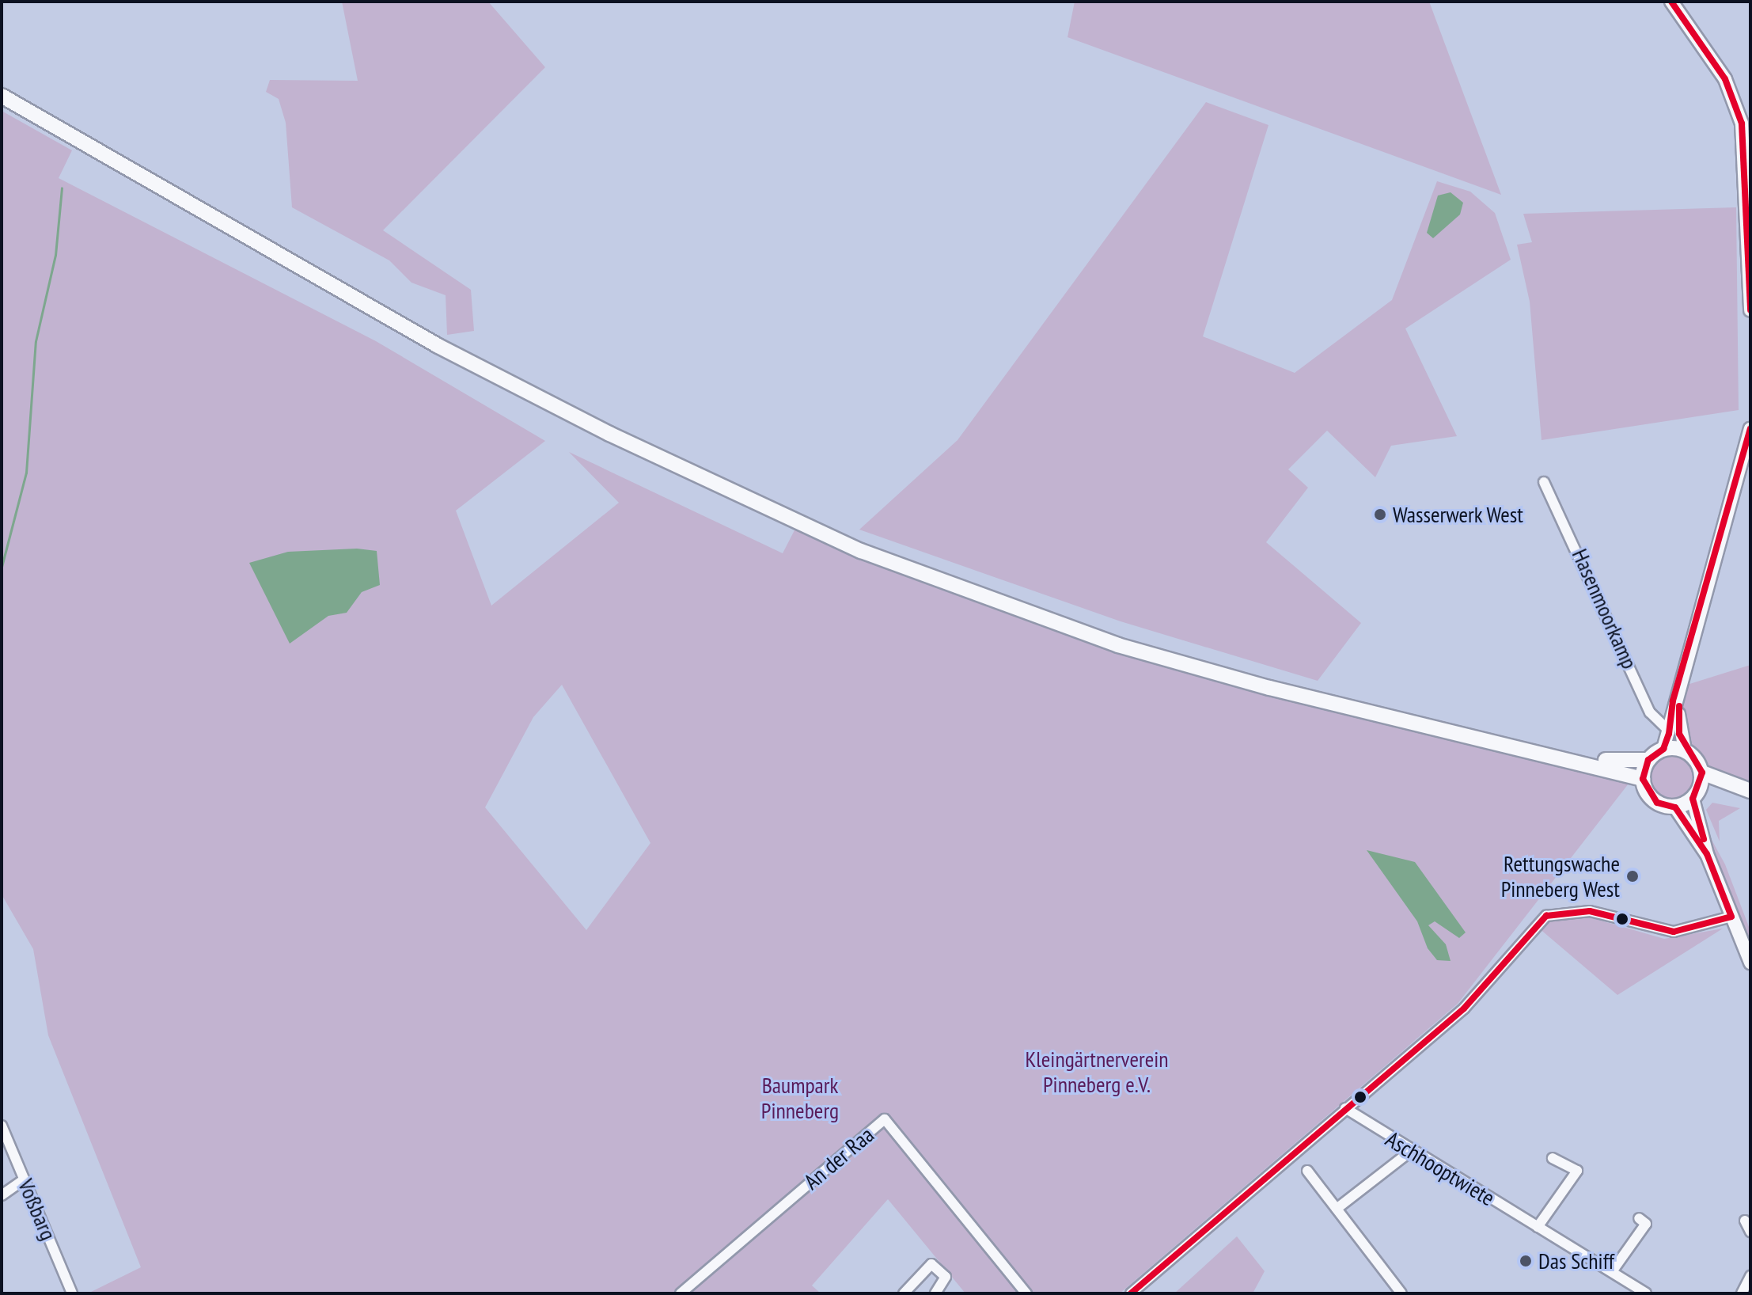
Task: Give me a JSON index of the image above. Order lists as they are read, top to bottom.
{
  "streets": {
    "street": [
      "Hasenmoorkamp",
      "An der Raa",
      "Aschhooptwiete",
      "Voßbarg"
    ]
  },
  "parks": ["Kleingärtnerverein Pinneberg e.V.", "Baumpark Pinneberg"],
  "places": ["Wasserwerk West", "Rettungswache Pinneberg West", "Das Schiff"]
}
